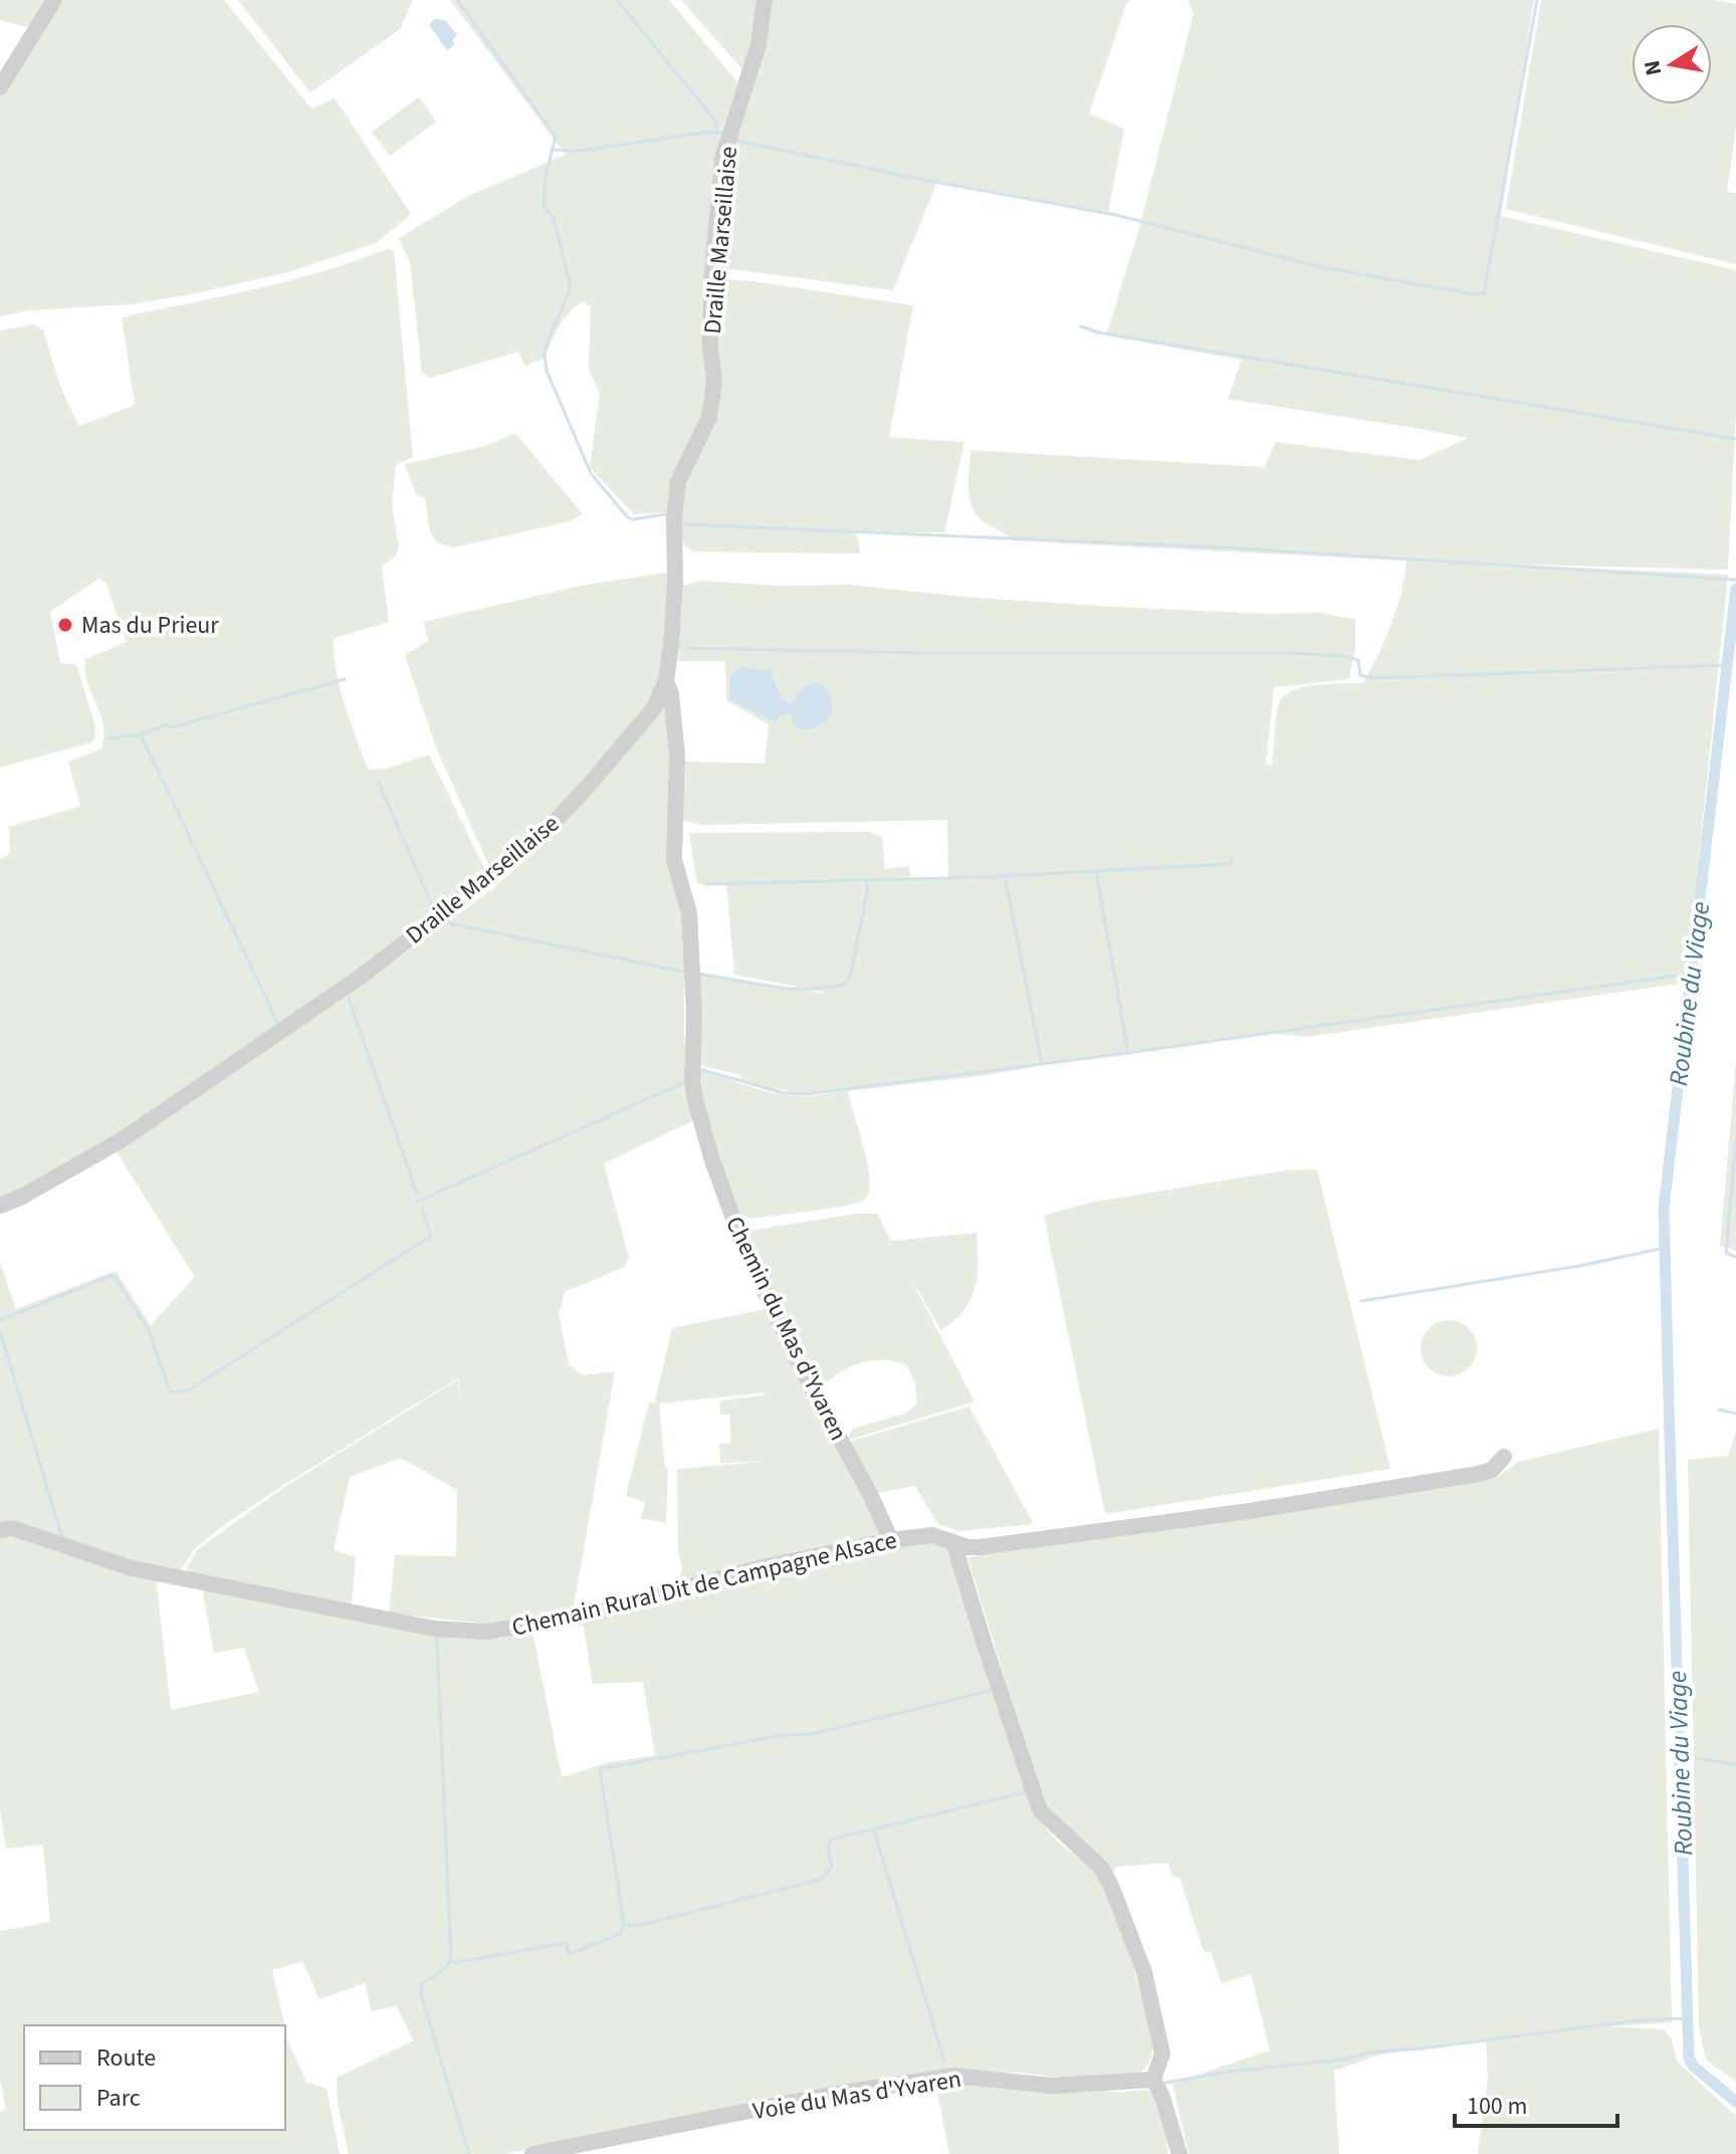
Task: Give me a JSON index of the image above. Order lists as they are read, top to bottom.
{
  "streets": {
    "street": [
      "Draille Marseillaise",
      "Chemin du Mas d'Yvaren",
      "Chemain Rural Dit de Campagne Alsace",
      "Voie du Mas d'Yvaren"
    ]
  },
  "crossings": [
    ["Draille Marseillaise", "Chemin du Mas d'Yvaren"],
    ["Chemin du Mas d'Yvaren", "Chemain Rural Dit de Campagne Alsace"]
  ],
  "water": ["Roubine du Viage"],
  "places": ["Mas du Prieur"],
  "legend": ["Route", "Parc"],
  "scale_bar": "100 m",
  "north": "left"
}
